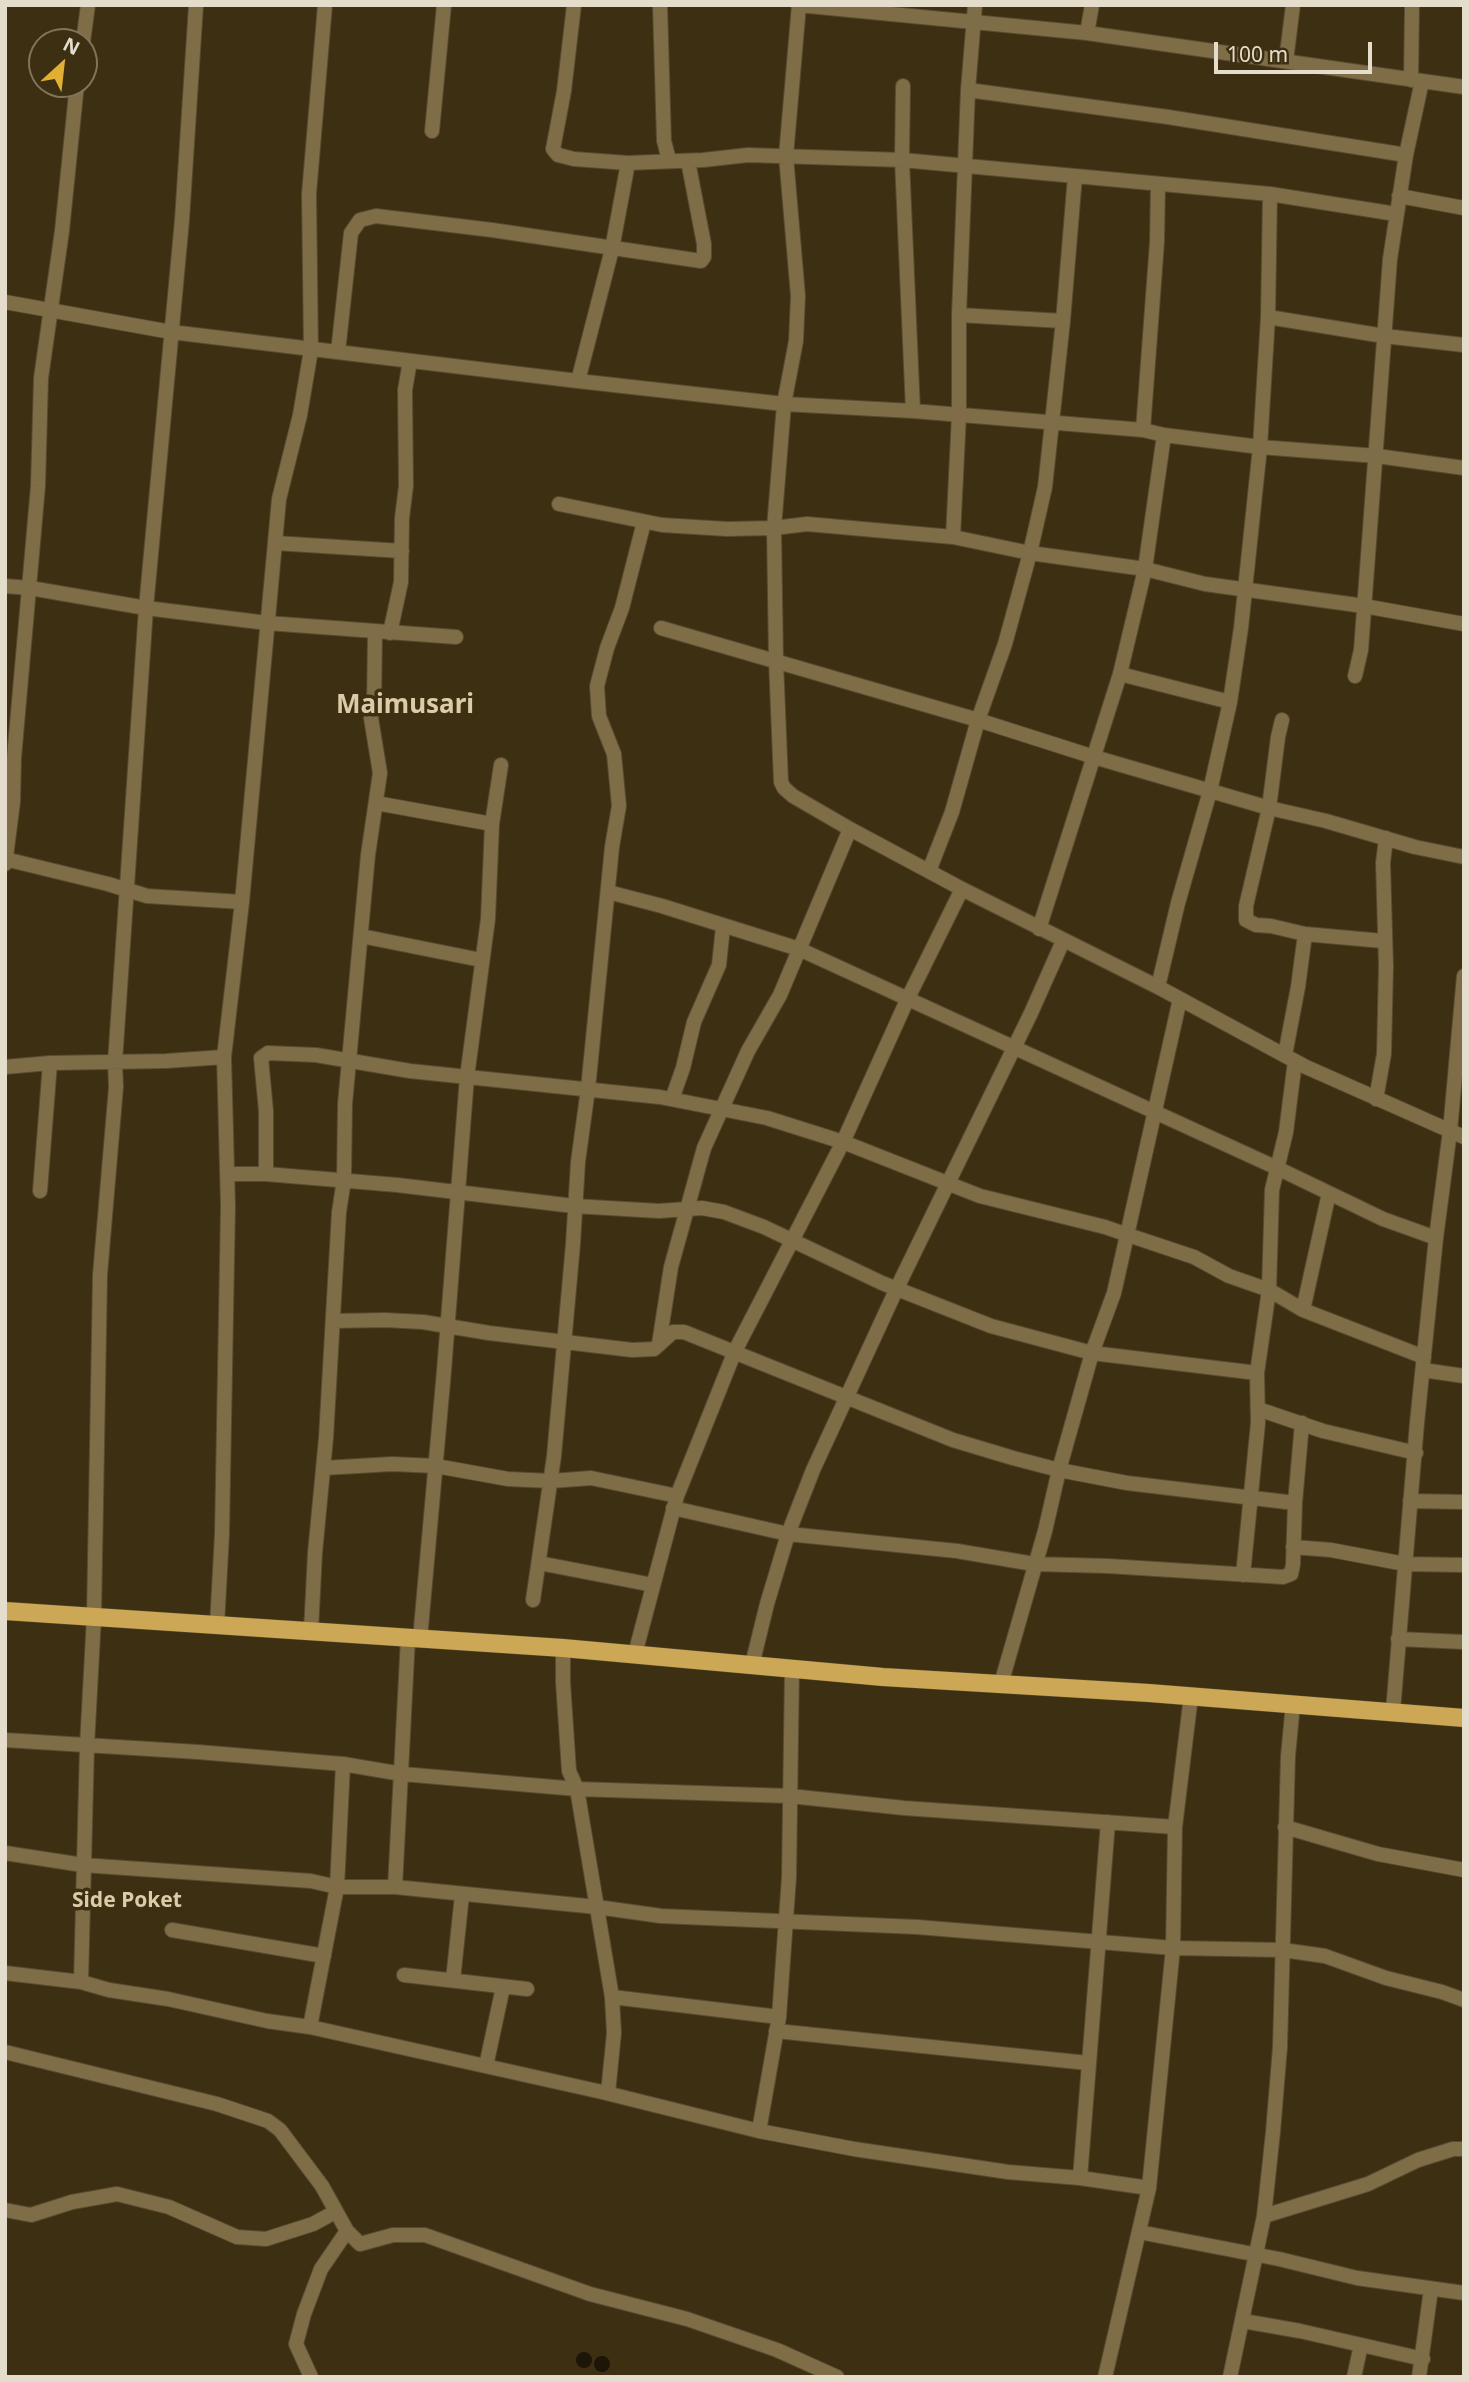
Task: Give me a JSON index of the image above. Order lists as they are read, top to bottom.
{
  "districts": ["Maimusari", "Side Poket"],
  "scale_bar": "100 m",
  "north": "top right"
}
